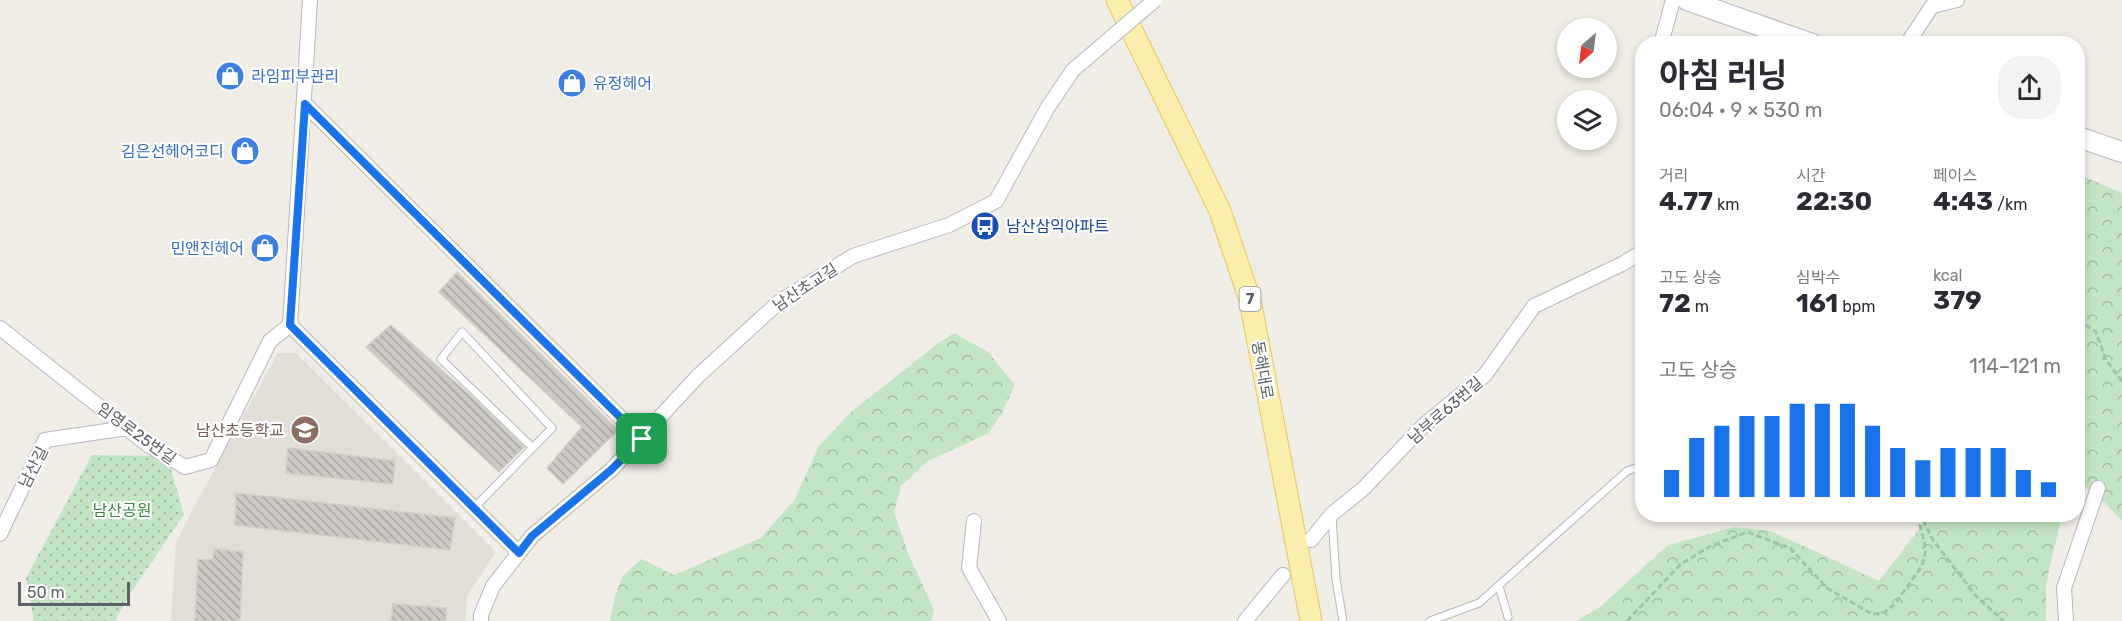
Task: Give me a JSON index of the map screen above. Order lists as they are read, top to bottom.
{
  "streets": {
    "main road": ["7", "동해대로"],
    "street": [
      "남산초교길",
      "남부로63번길",
      "임영로25번길",
      "남산길"
    ]
  },
  "crossings": [
    ["임영로25번길", "남산길"]
  ],
  "parks": ["남산공원"],
  "places": {
    "shop": [
      "라임피부관리",
      "유정헤어",
      "김은선헤어코디",
      "민앤진헤어"
    ],
    "bus stop": ["남산삼익아파트"],
    "school or university": ["남산초등학교"]
  },
  "scale_bar": "50 m",
  "north": "bottom left",
  "page": {
    "heading": ["아침 러닝", "06:04 · 9 × 530 m"],
    "stats": [
      ["거리", "4.77 km"],
      ["시간", "22:30"],
      ["페이스", "4:43 /km"],
      ["고도 상승", "72 m"],
      ["심박수", "161 bpm"],
      ["kcal", "379"]
    ],
    "chart": ["고도 상승", "114–121 m"],
    "scale": "50 m"
  }
}
